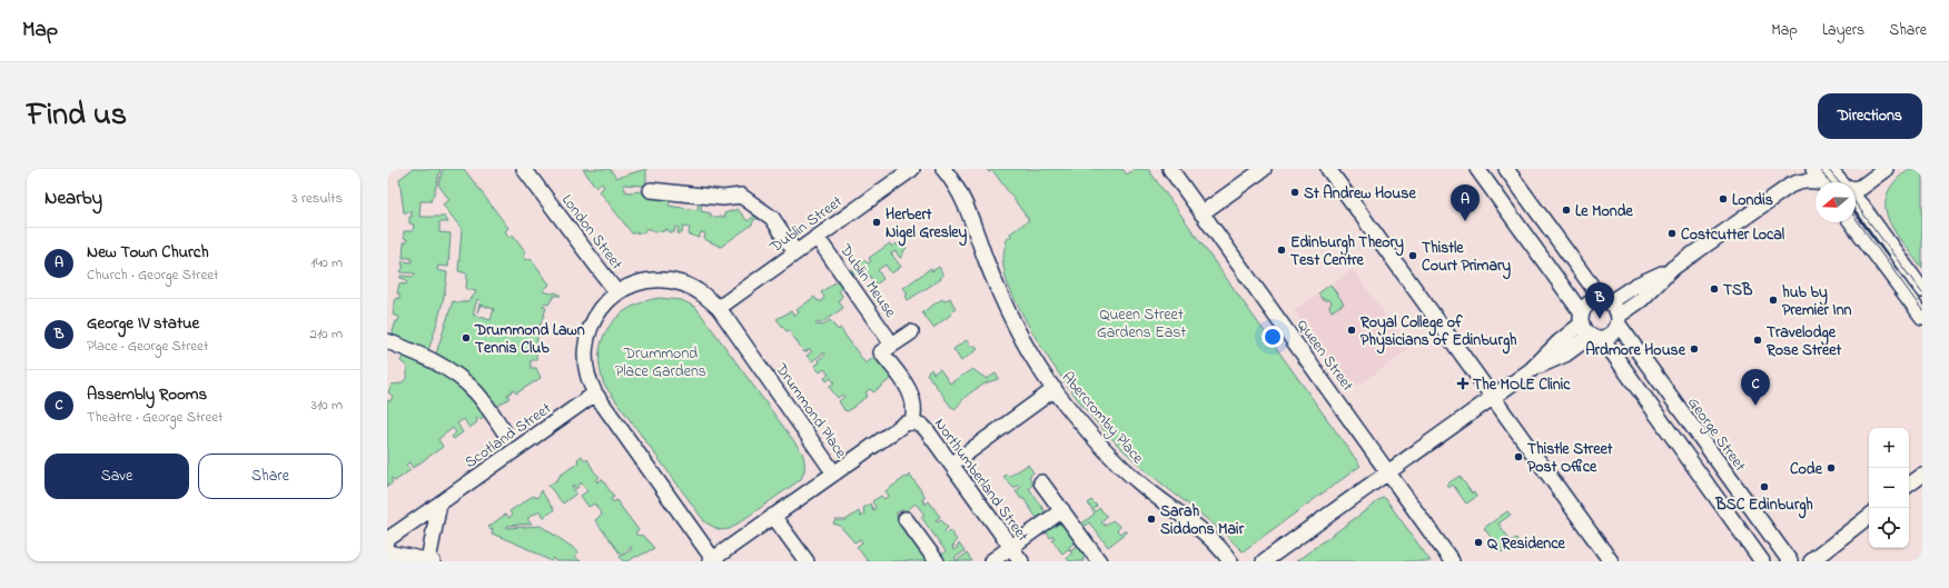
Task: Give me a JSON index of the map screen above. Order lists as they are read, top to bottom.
{
  "streets": {
    "street": [
      "Dublin Street",
      "London Street",
      "Dublin Meuse",
      "Queen Street",
      "Drummond Place",
      "Abercromby Place",
      "George Street",
      "Scotland Street",
      "Northumberland Street"
    ]
  },
  "crossings": [
    ["Dublin Street", "Dublin Meuse"],
    ["Dublin Street", "Drummond Place"],
    ["London Street", "Drummond Place"],
    ["Dublin Meuse", "Northumberland Street"],
    ["Drummond Place", "Scotland Street"]
  ],
  "parks": ["Queen Street Gardens East", "Drummond Place Gardens"],
  "places": {
    "other": [
      "St Andrew House",
      "Londis",
      "Le Monde",
      "Herbert Nigel Gresley",
      "Costcutter Local",
      "Edinburgh Theory Test Centre",
      "Thistle Court Primary",
      "TSB",
      "hub by Premier Inn",
      "Royal College of Physicians of Edinburgh",
      "Drummond Lawn Tennis Club",
      "Travelodge Rose Street",
      "Ardmore House",
      "Thistle Street Post Office",
      "Code",
      "BSC Edinburgh",
      "Sarah Siddons Mair",
      "Q Residence"
    ],
    "health": ["The MOLE Clinic"]
  },
  "north": "left",
  "page": {
    "header": "Map",
    "nav": ["Map", "Layers", "Share"],
    "title": "Find us",
    "buttons": [
      "Directions",
      ["Save", "Share"]
    ],
    "heading": ["Nearby", "3 results"],
    "pins": ["A", "B", "C"],
    "list": [
      {
        "mark": "A",
        "name": "New Town Church",
        "note": "Church · George Street",
        "value": "140 m"
      },
      {
        "mark": "B",
        "name": "George IV statue",
        "note": "Place · George Street",
        "value": "210 m"
      },
      {
        "mark": "C",
        "name": "Assembly Rooms",
        "note": "Theatre · George Street",
        "value": "310 m"
      }
    ],
    "map_buttons": ["+", "−"]
  }
}
